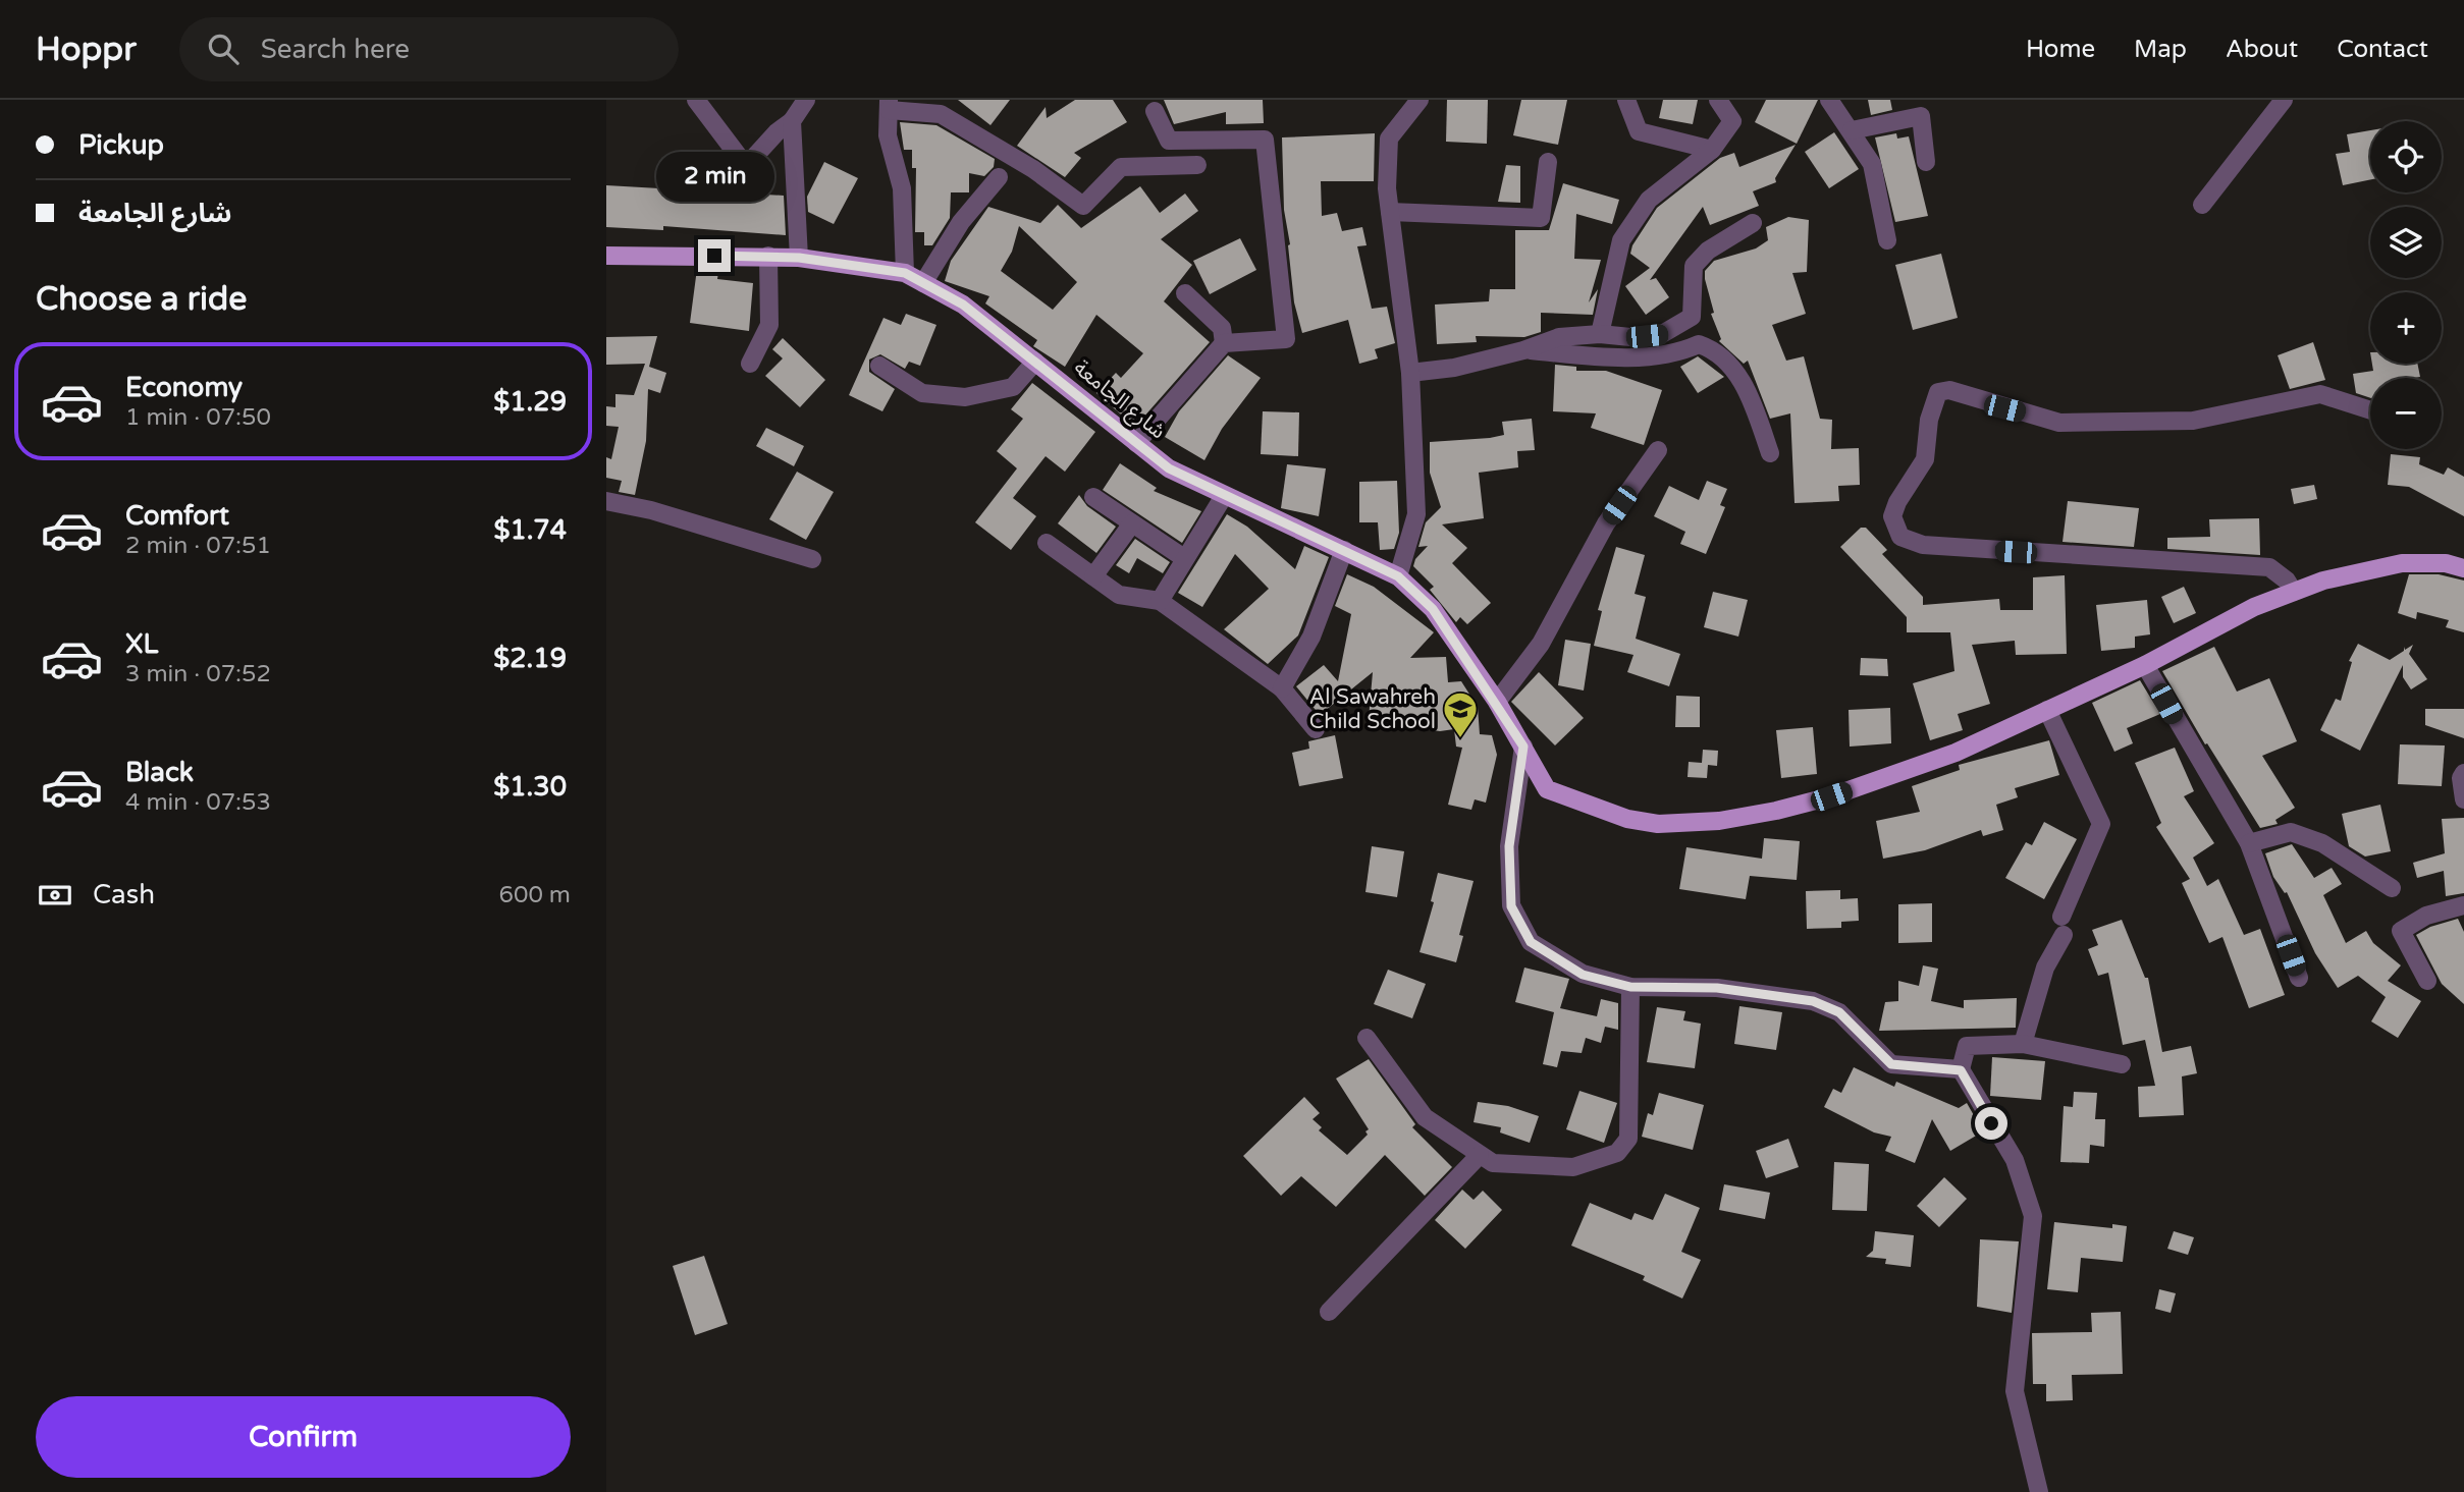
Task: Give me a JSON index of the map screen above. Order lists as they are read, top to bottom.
{
  "streets": {
    "main road": ["شارع الجامعة"]
  },
  "places": {
    "school or university": ["Al Sawahreh Child School"]
  },
  "page": {
    "header": "Hoppr",
    "search": "Search here",
    "nav": [
      "Home",
      "Map",
      "About",
      "Contact"
    ],
    "banner": ["Pickup", "شارع الجامعة"],
    "map_buttons": ["+", "−"],
    "bubble": "2 min",
    "heading": "Choose a ride",
    "list": [
      {
        "name": "Economy",
        "note": "1 min · 07:50",
        "value": "$1.29"
      },
      {
        "name": "Comfort",
        "note": "2 min · 07:51",
        "value": "$1.74"
      },
      {
        "name": "XL",
        "note": "3 min · 07:52",
        "value": "$2.19"
      },
      {
        "name": "Black",
        "note": "4 min · 07:53",
        "value": "$1.30"
      }
    ],
    "pay": ["Cash", "600 m"],
    "buttons": "Confirm"
  }
}
